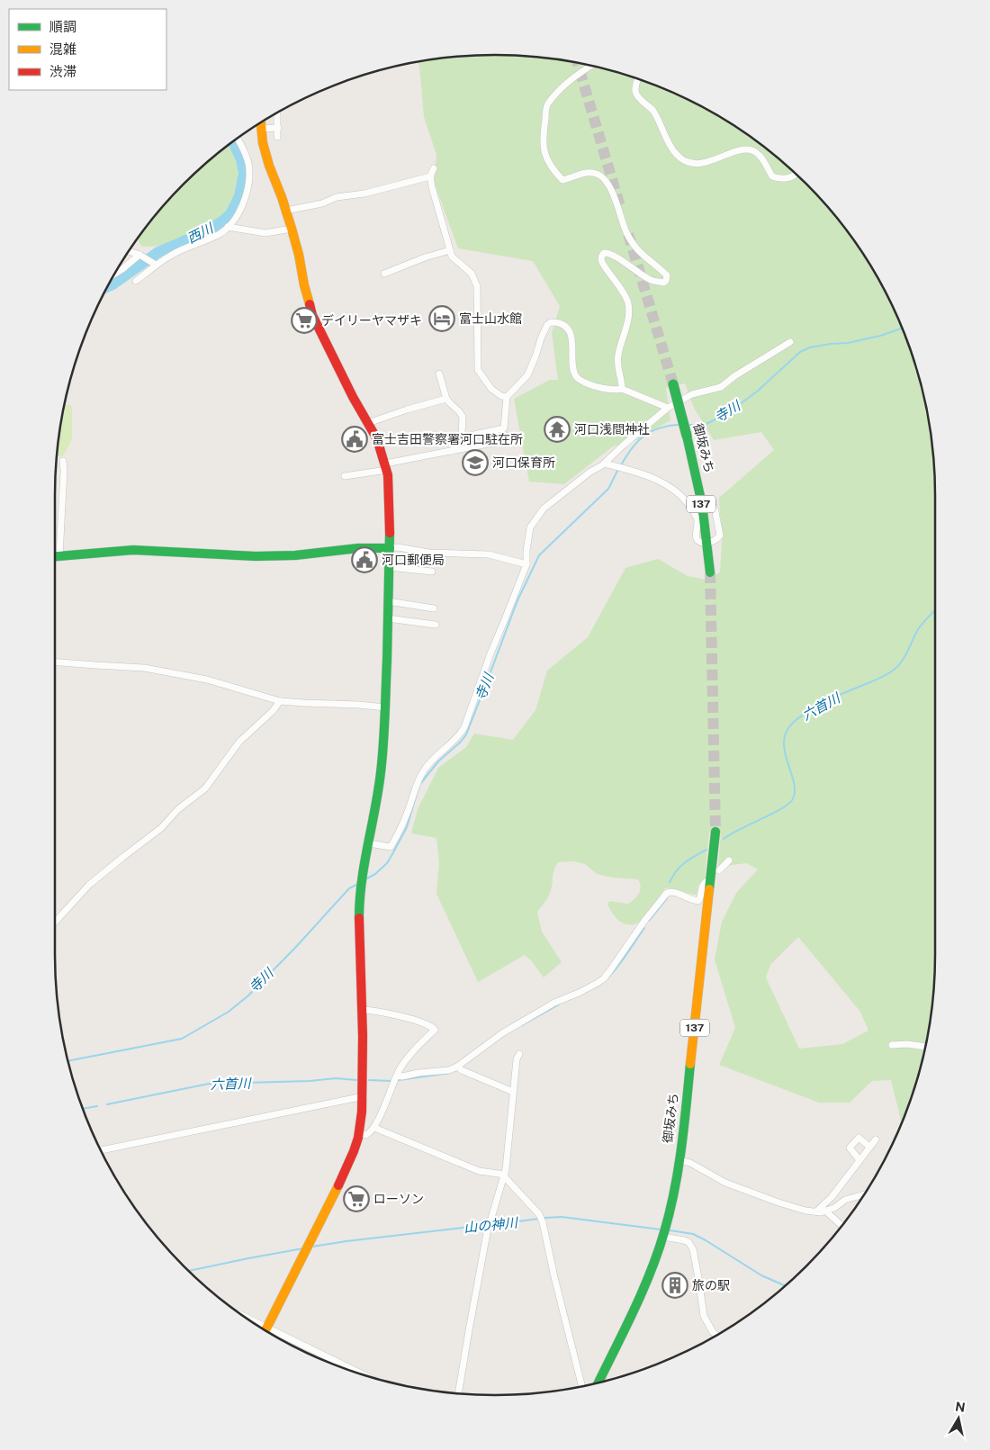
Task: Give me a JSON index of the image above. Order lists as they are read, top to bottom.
{
  "streets": {
    "main road": ["御坂みち", "137"]
  },
  "water": [
    "西川",
    "寺川",
    "六首川",
    "山の神川"
  ],
  "places": {
    "hotel": ["富士山水館"],
    "supermarket": ["デイリーヤマザキ", "ローソン"],
    "temple": ["河口浅間神社"],
    "public building": ["富士吉田警察署河口駐在所", "河口郵便局"],
    "school or university": ["河口保育所"],
    "building": ["旅の駅"]
  },
  "legend": ["順調", "混雑", "渋滞"],
  "north": "top"
}
